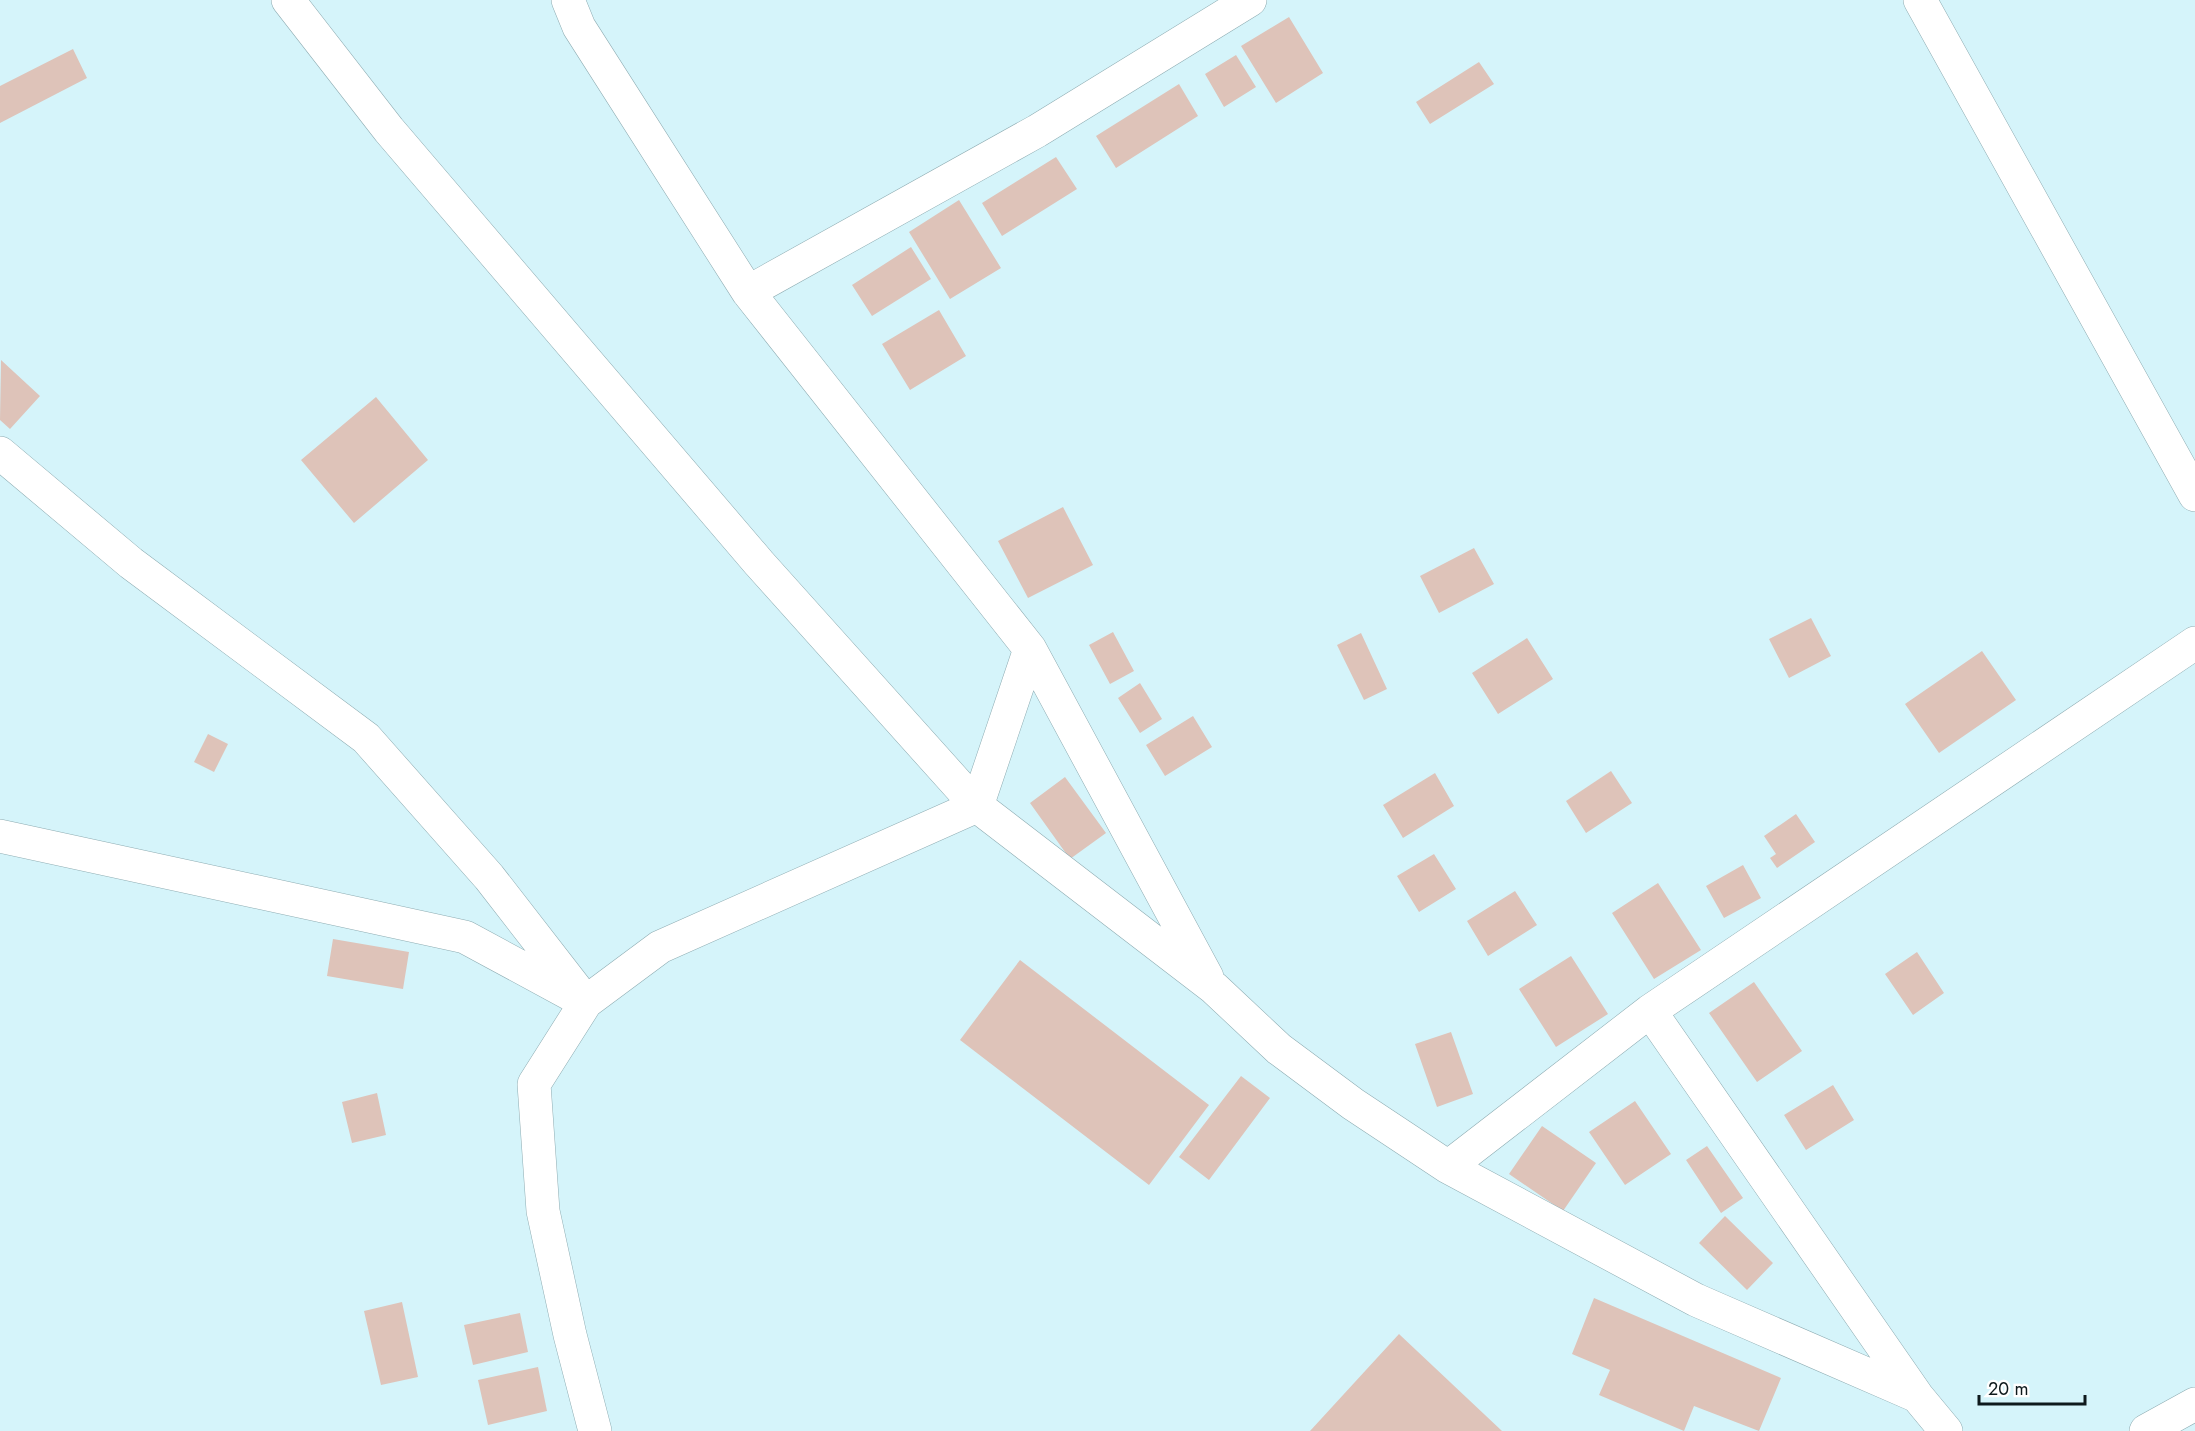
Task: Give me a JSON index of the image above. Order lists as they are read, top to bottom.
{
  "scale_bar": "20 m"
}
